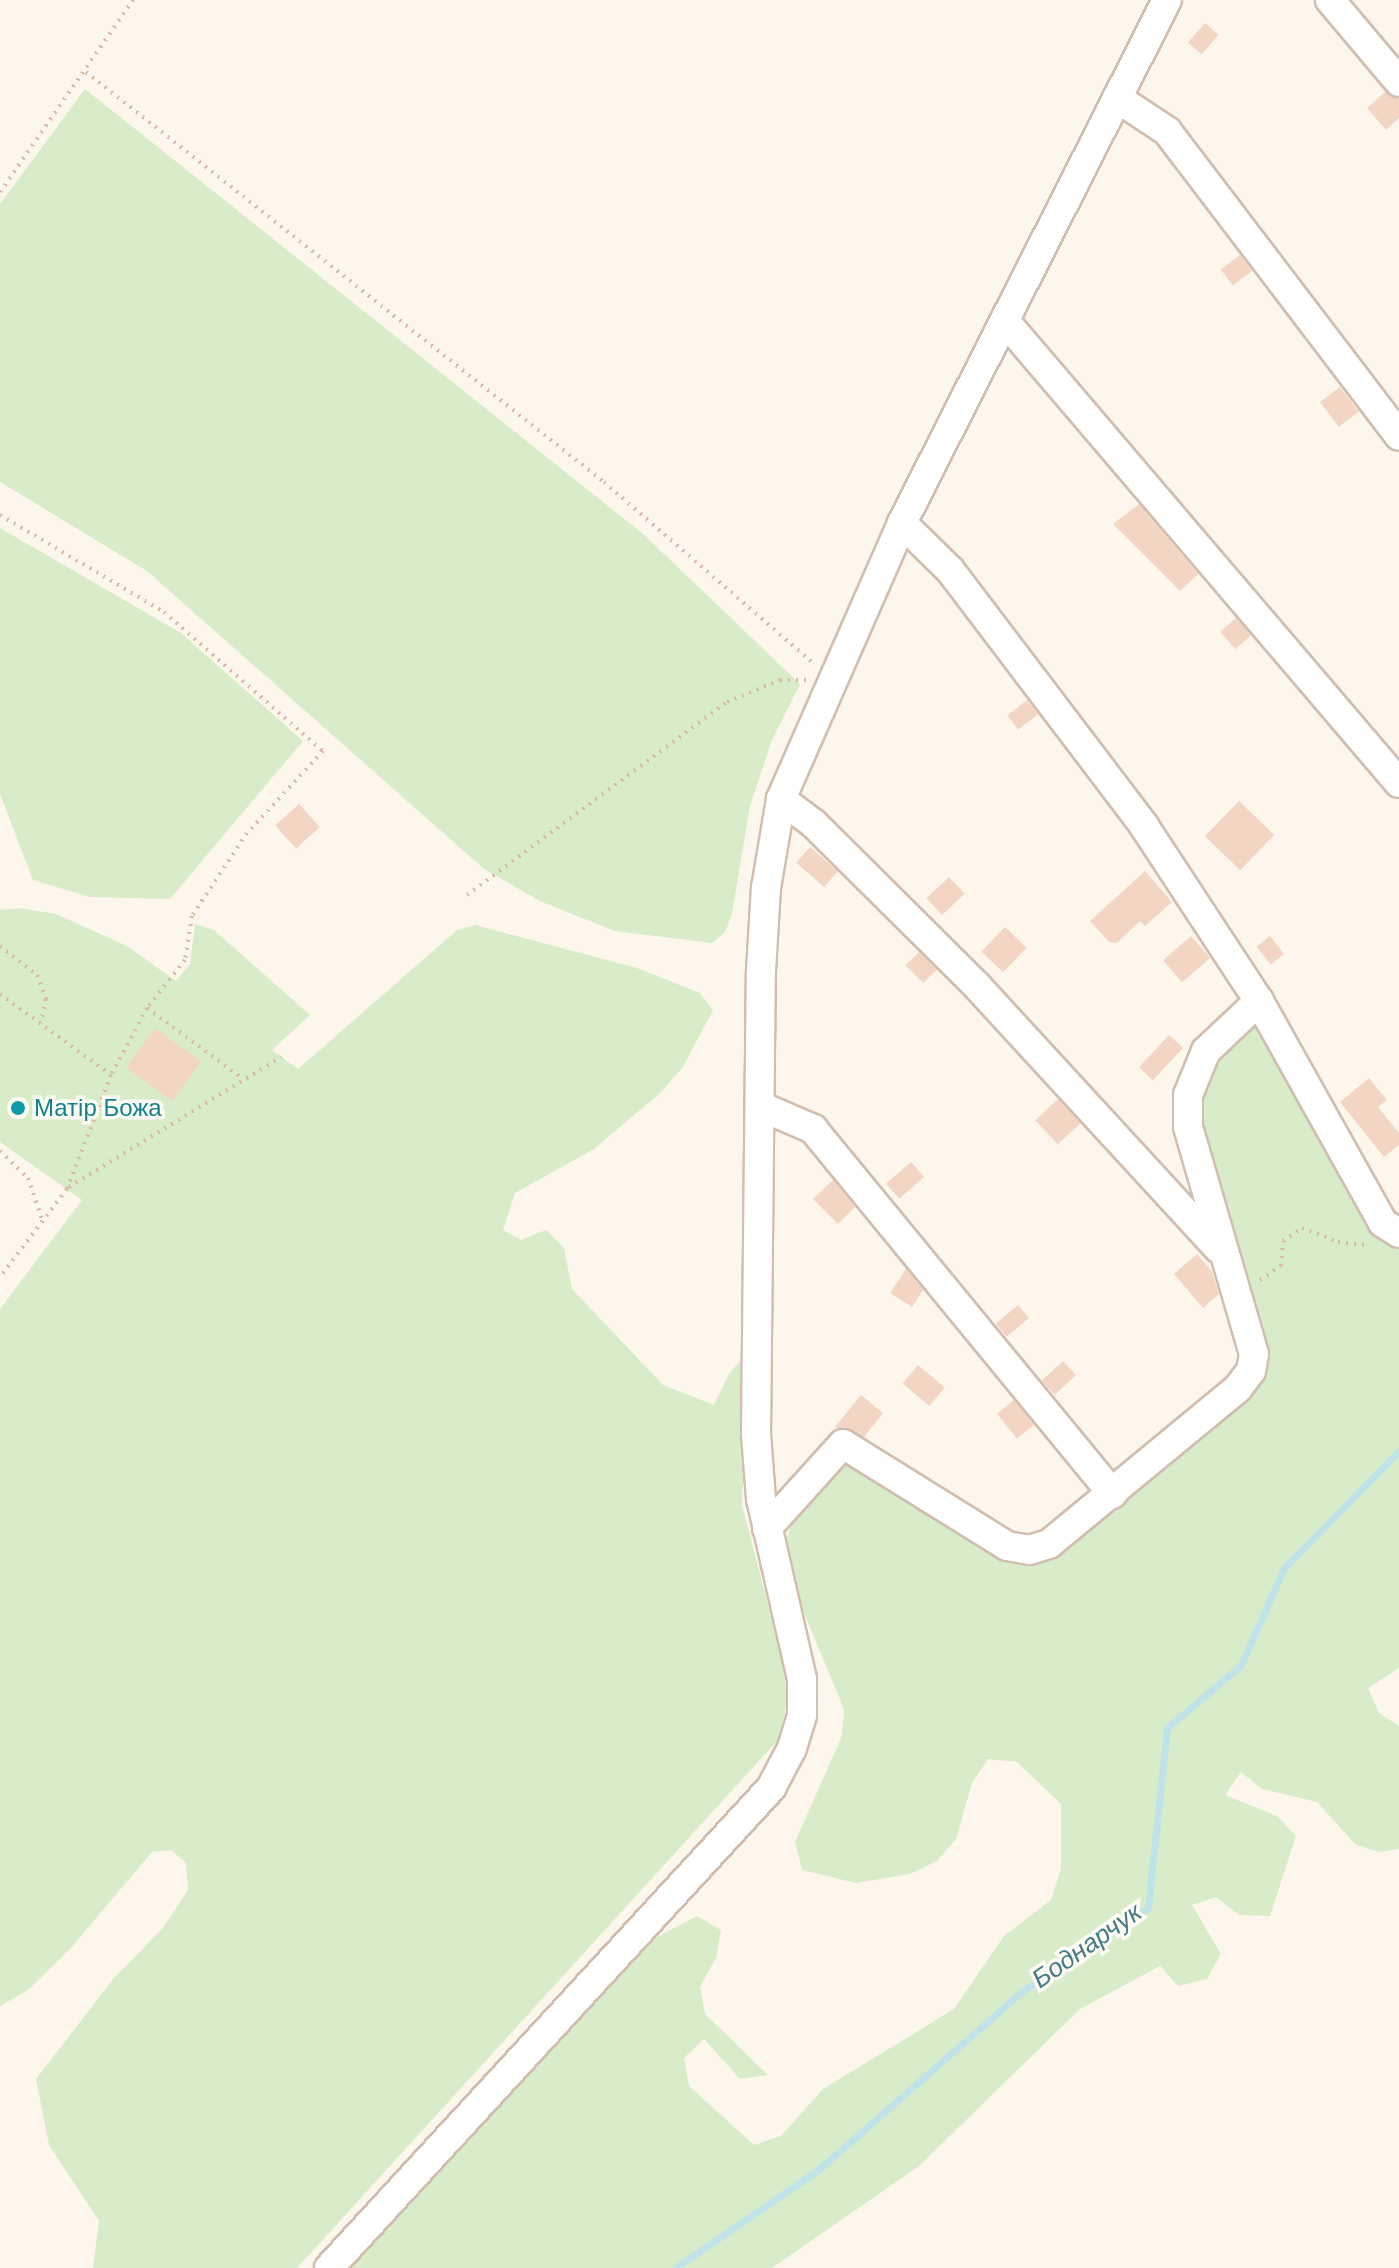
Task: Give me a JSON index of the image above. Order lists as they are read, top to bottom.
{
  "water": ["Боднарчук"],
  "places": ["Матір Божа"]
}
